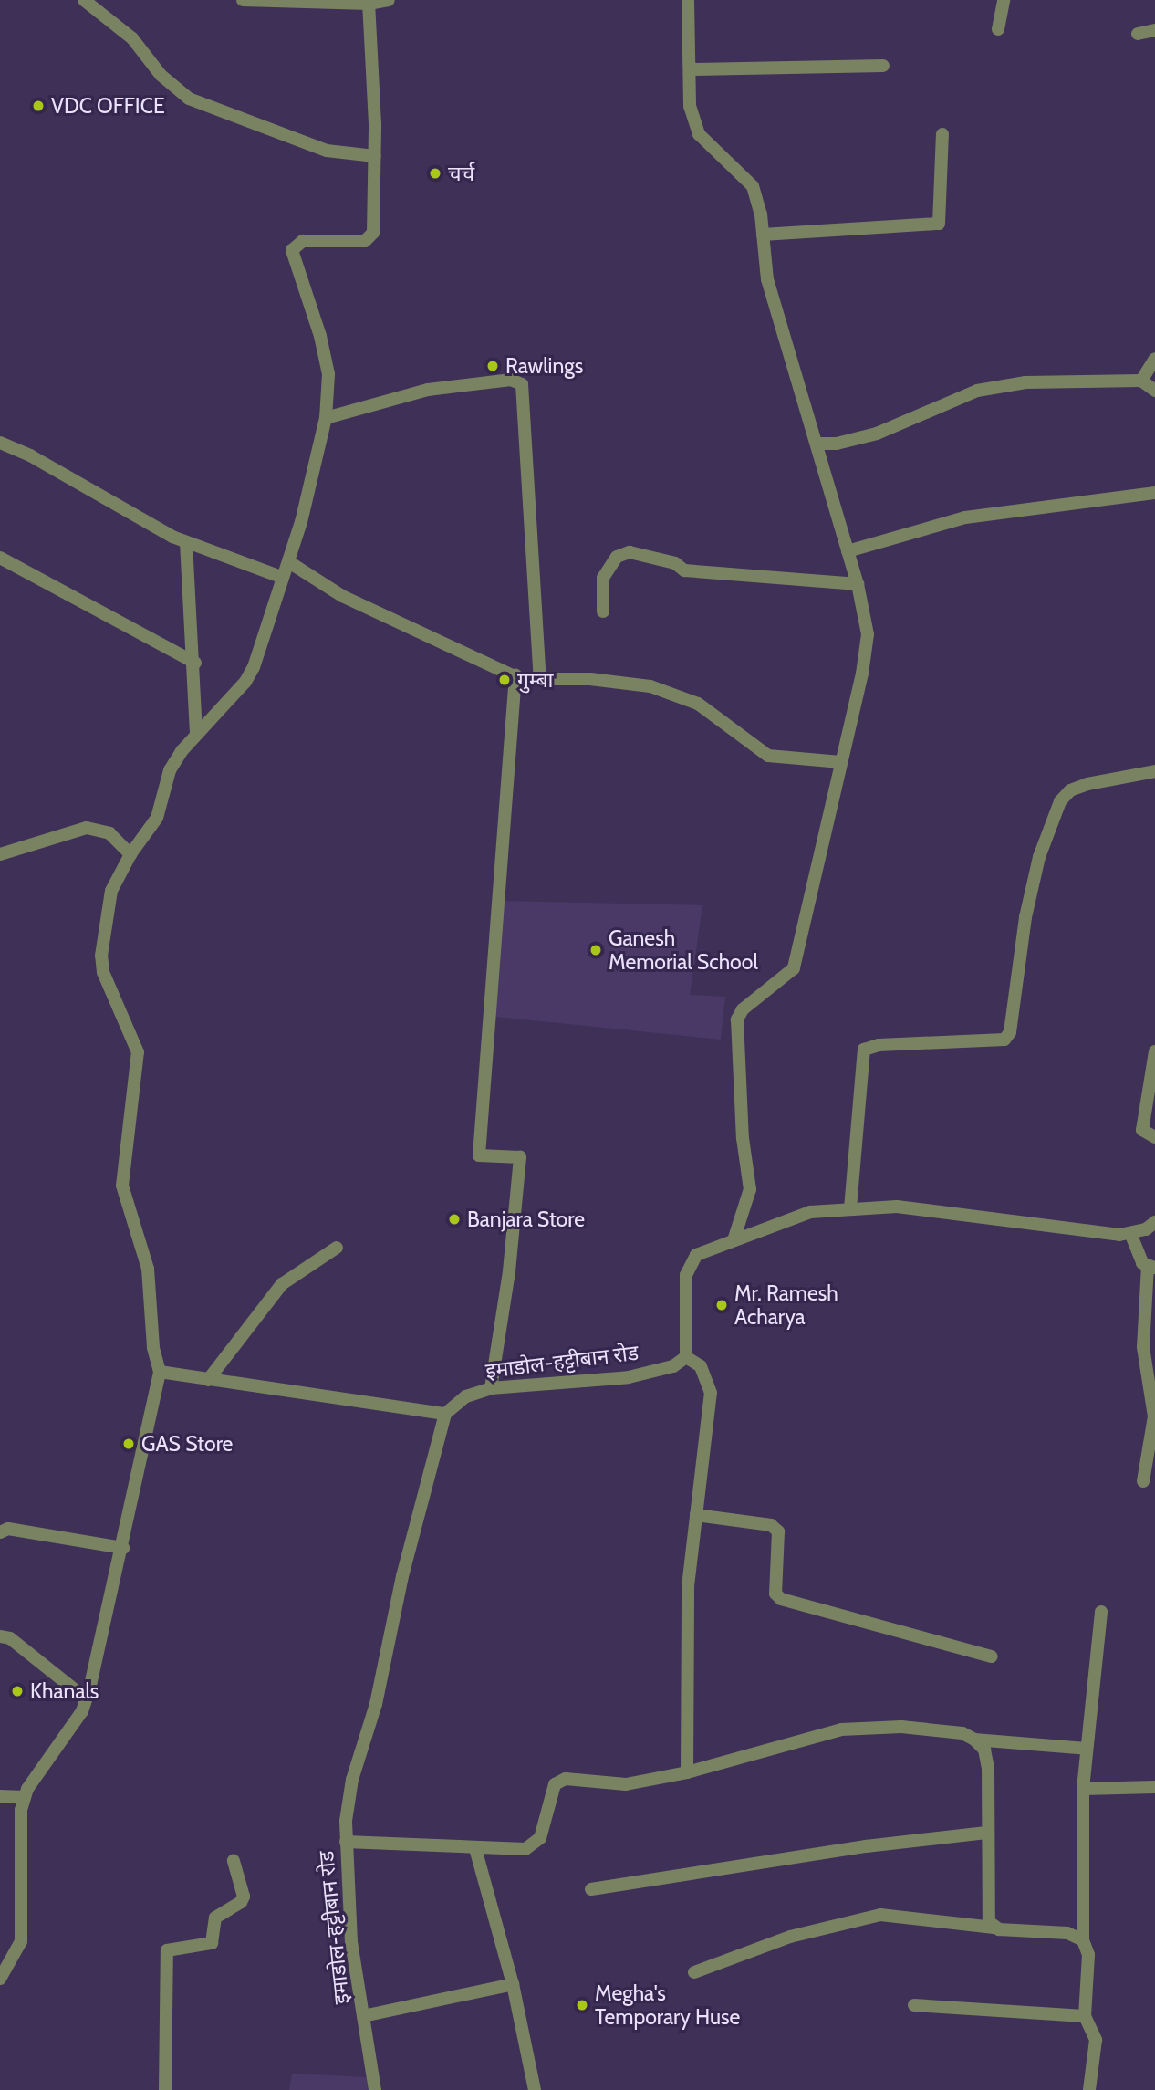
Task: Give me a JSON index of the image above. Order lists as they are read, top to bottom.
{
  "streets": {
    "street": ["इमाडोल-हट्टीबान रोड"]
  },
  "places": [
    "VDC OFFICE",
    "चर्च",
    "Rawlings",
    "गुम्बा",
    "Ganesh Memorial School",
    "Banjara Store",
    "Mr. Ramesh Acharya",
    "GAS Store",
    "Khanals",
    "Megha's Temporary Huse"
  ]
}
